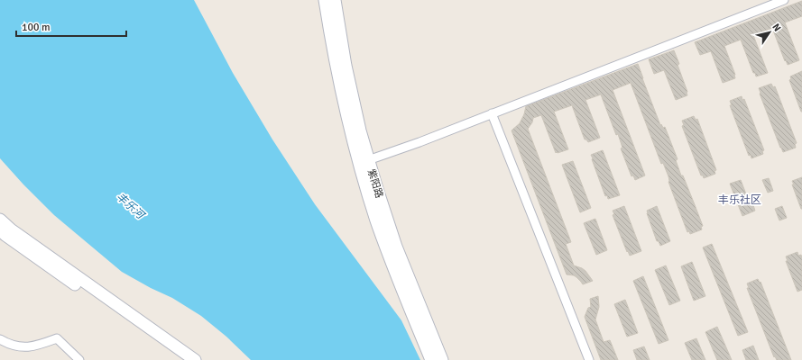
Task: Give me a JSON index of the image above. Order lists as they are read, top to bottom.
{
  "streets": {
    "main road": ["紫阳路"]
  },
  "districts": ["丰乐社区"],
  "water": ["丰乐河"],
  "scale_bar": "100 m",
  "north": "top right"
}
